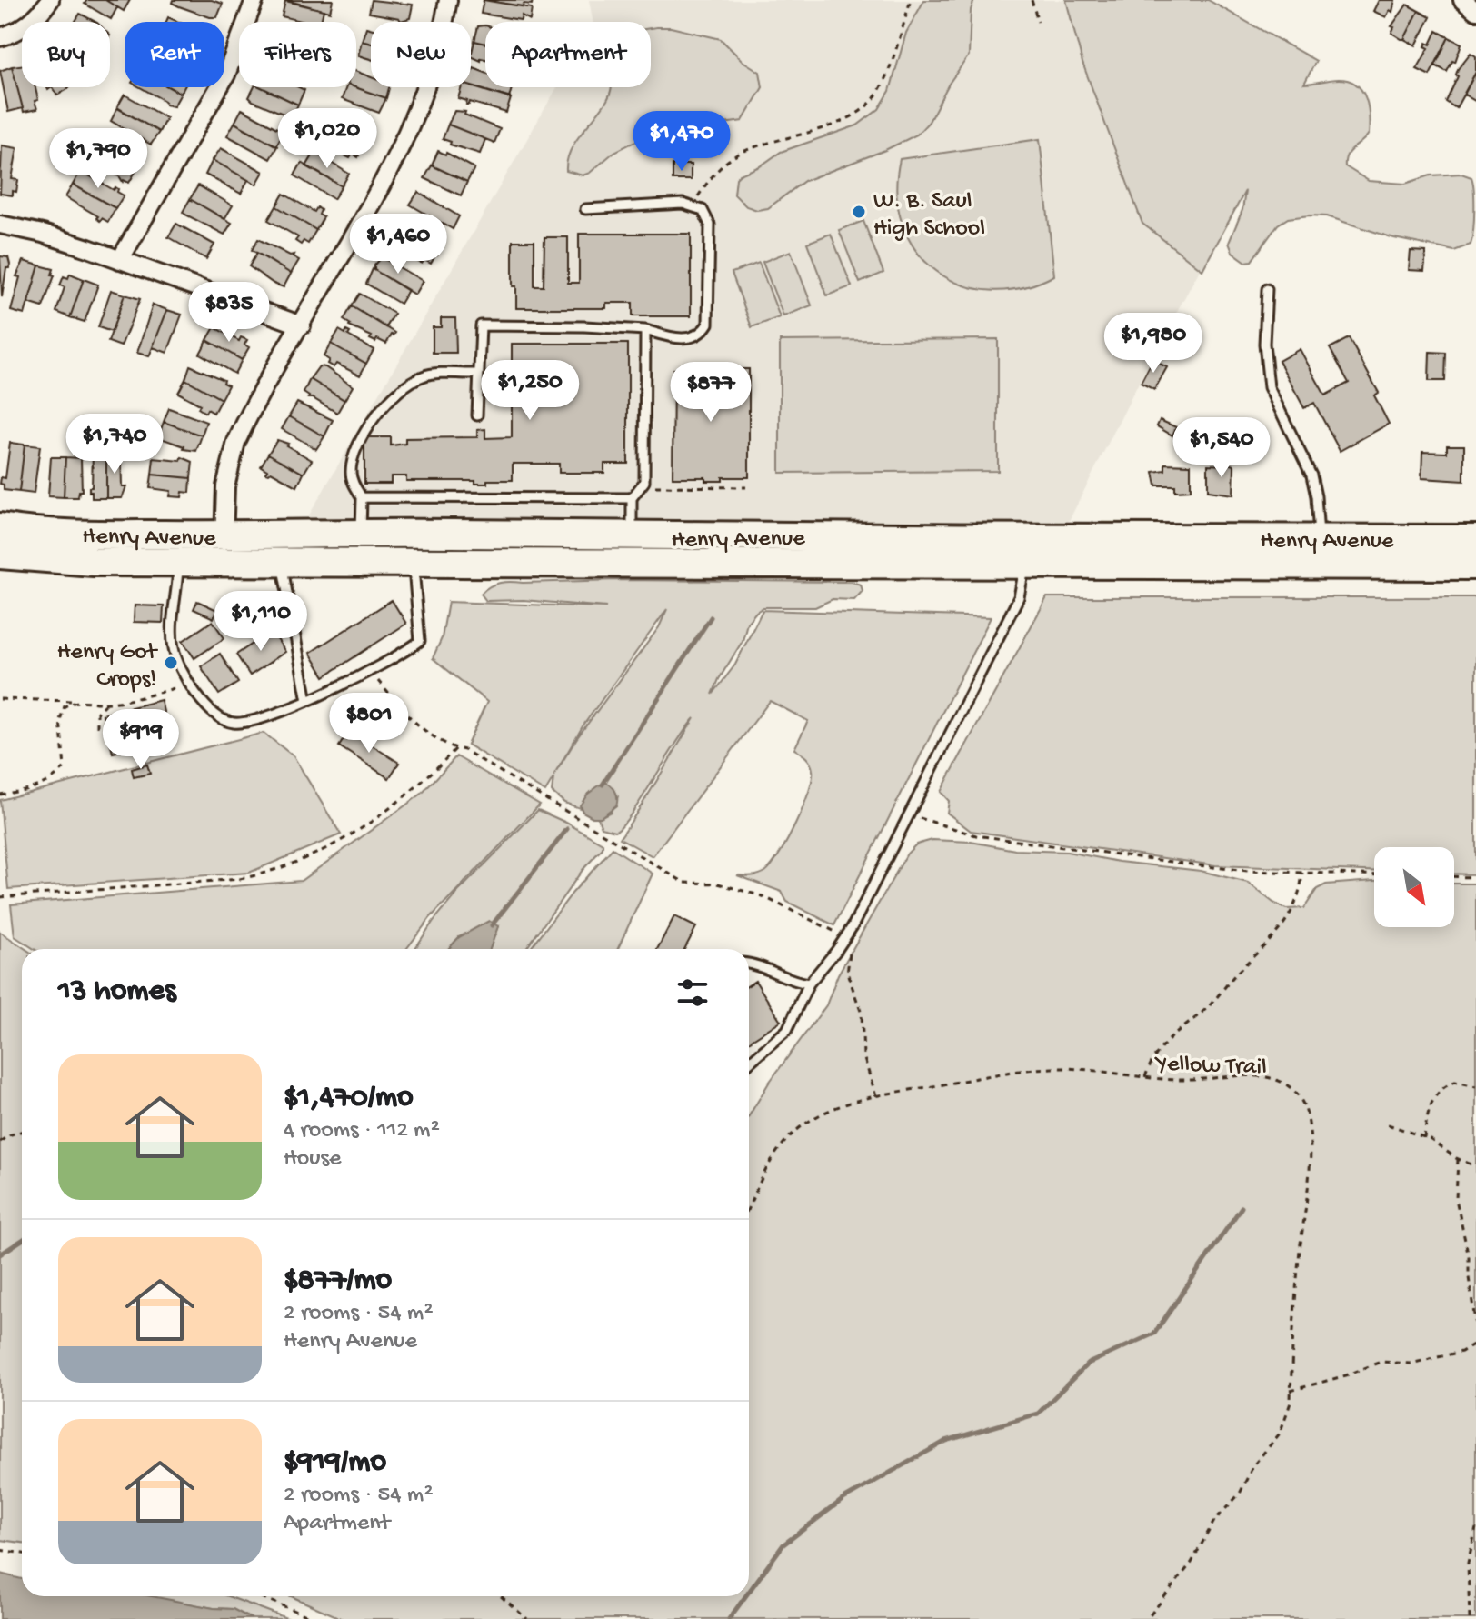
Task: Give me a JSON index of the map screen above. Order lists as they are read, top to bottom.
{
  "streets": {
    "main road": ["Henry Avenue"],
    "path": ["Yellow Trail"]
  },
  "places": ["W. B. Saul High School", "Henry Got Crops!"],
  "north": "bottom right",
  "page": {
    "chip": [
      "Buy",
      "Rent",
      "Filters",
      "New",
      "Apartment"
    ],
    "price": [
      "$1,020",
      "$1,470",
      "$1,790",
      "$1,460",
      "$835",
      "$1,980",
      "$1,250",
      "$877",
      "$1,740",
      "$1,540",
      "$1,110",
      "$801",
      "$919"
    ],
    "heading": "13 homes",
    "list": [
      {
        "name": "$1,470/mo",
        "note": "4 rooms · 112 m² · House"
      },
      {
        "name": "$877/mo",
        "note": "2 rooms · 54 m² · Henry Avenue"
      },
      {
        "name": "$919/mo",
        "note": "2 rooms · 54 m² · Apartment"
      }
    ]
  }
}
